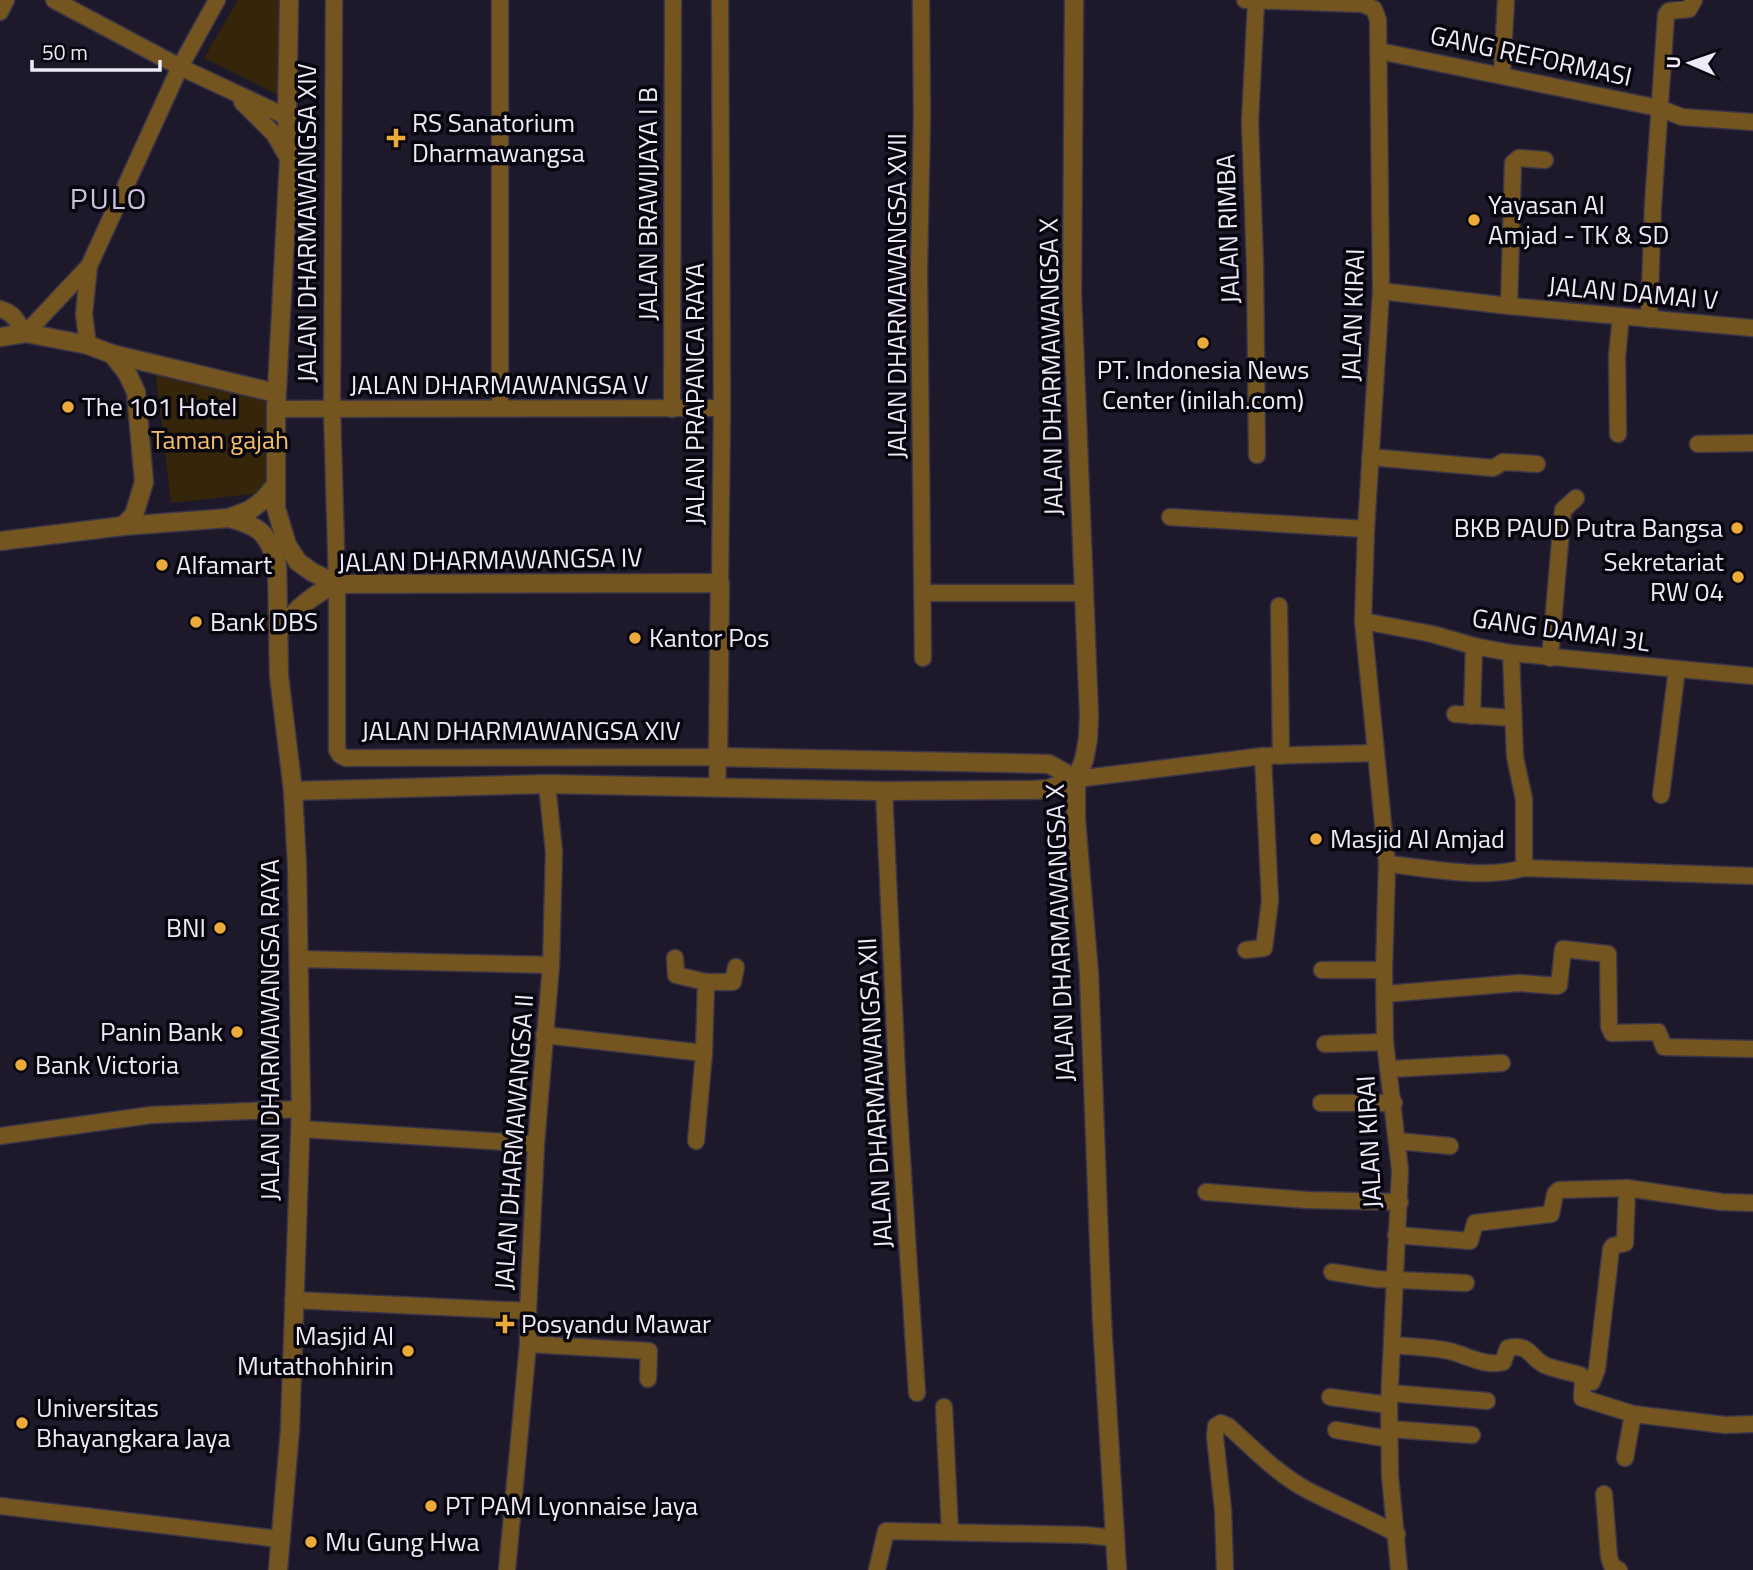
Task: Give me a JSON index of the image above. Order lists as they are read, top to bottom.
{
  "streets": {
    "street": [
      "GANG REFORMASI",
      "JALAN BRAWIJAYA I B",
      "JALAN DHARMAWANGSA XIV",
      "JALAN RIMBA",
      "JALAN DAMAI V",
      "JALAN DHARMAWANGSA XVII",
      "JALAN KIRAI",
      "JALAN DHARMAWANGSA X",
      "JALAN DHARMAWANGSA V",
      "JALAN PRAPANCA RAYA",
      "JALAN DHARMAWANGSA IV",
      "GANG DAMAI 3L",
      "JALAN DHARMAWANGSA RAYA",
      "JALAN DHARMAWANGSA XII",
      "JALAN DHARMAWANGSA II"
    ]
  },
  "crossings": [
    ["GANG REFORMASI", "JALAN KIRAI"],
    ["JALAN BRAWIJAYA I B", "JALAN DHARMAWANGSA V"],
    ["JALAN DHARMAWANGSA XIV", "JALAN DHARMAWANGSA X"],
    ["JALAN DHARMAWANGSA XIV", "JALAN DHARMAWANGSA V"],
    ["JALAN DHARMAWANGSA XIV", "JALAN PRAPANCA RAYA"],
    ["JALAN DHARMAWANGSA XIV", "JALAN DHARMAWANGSA IV"],
    ["JALAN RIMBA", "JALAN KIRAI"],
    ["JALAN DAMAI V", "JALAN KIRAI"],
    ["JALAN KIRAI", "GANG DAMAI 3L"],
    ["JALAN DHARMAWANGSA V", "JALAN PRAPANCA RAYA"],
    ["JALAN PRAPANCA RAYA", "JALAN DHARMAWANGSA IV"],
    ["JALAN DHARMAWANGSA IV", "JALAN DHARMAWANGSA RAYA"],
    ["JALAN DHARMAWANGSA RAYA", "JALAN DHARMAWANGSA II"]
  ],
  "districts": ["PULO"],
  "parks": ["Taman gajah"],
  "places": {
    "health": ["RS Sanatorium Dharmawangsa", "Posyandu Mawar"],
    "other": [
      "Yayasan Al Amjad - TK & SD",
      "PT. Indonesia News Center (inilah.com)",
      "The 101 Hotel",
      "BKB PAUD Putra Bangsa",
      "Alfamart",
      "Sekretariat RW 04",
      "Bank DBS",
      "Kantor Pos",
      "Masjid Al Amjad",
      "BNI",
      "Panin Bank",
      "Bank Victoria",
      "Masjid Al Mutathohhirin",
      "Universitas Bhayangkara Jaya",
      "PT PAM Lyonnaise Jaya",
      "Mu Gung Hwa"
    ]
  },
  "scale_bar": "50 m",
  "north": "left"
}
